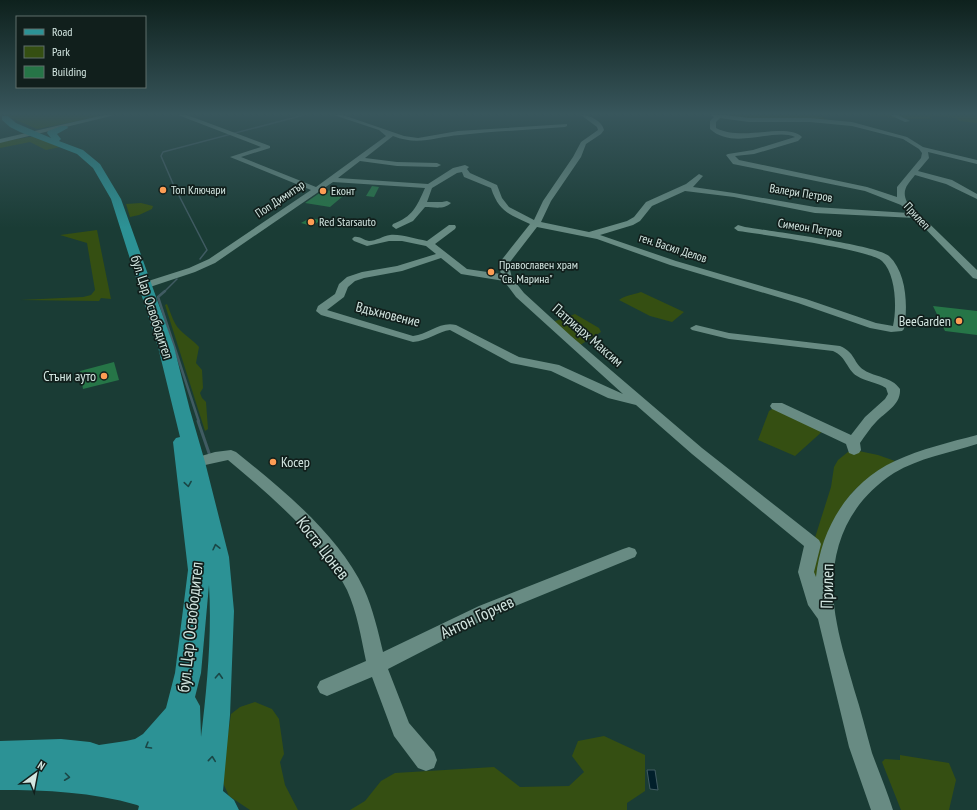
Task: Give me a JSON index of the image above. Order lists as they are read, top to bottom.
{
  "streets": {
    "main road": ["бул. Цар Освободител"],
    "street": [
      "Валери Петров",
      "Поп Димитър",
      "Прилеп",
      "Симеон Петров",
      "ген. Васил Делов",
      "Вдъхновение",
      "Патриарх Максим",
      "Коста Цонев",
      "Антон Горчев"
    ]
  },
  "crossings": [
    ["Валери Петров", "Прилеп"],
    ["Поп Димитър", "бул. Цар Освободител"],
    ["Прилеп", "Патриарх Максим"],
    ["Симеон Петров", "ген. Васил Делов"],
    ["бул. Цар Освободител", "Коста Цонев"],
    ["Вдъхновение", "Патриарх Максим"],
    ["Коста Цонев", "Антон Горчев"]
  ],
  "places": [
    "Топ Ключари",
    "Еконт",
    "Red Starsauto",
    "Православен храм \"Св. Марина\"",
    "BeeGarden",
    "Стъни ауто",
    "Косер"
  ],
  "legend": ["Road", "Park", "Building"],
  "north": "top right"
}
